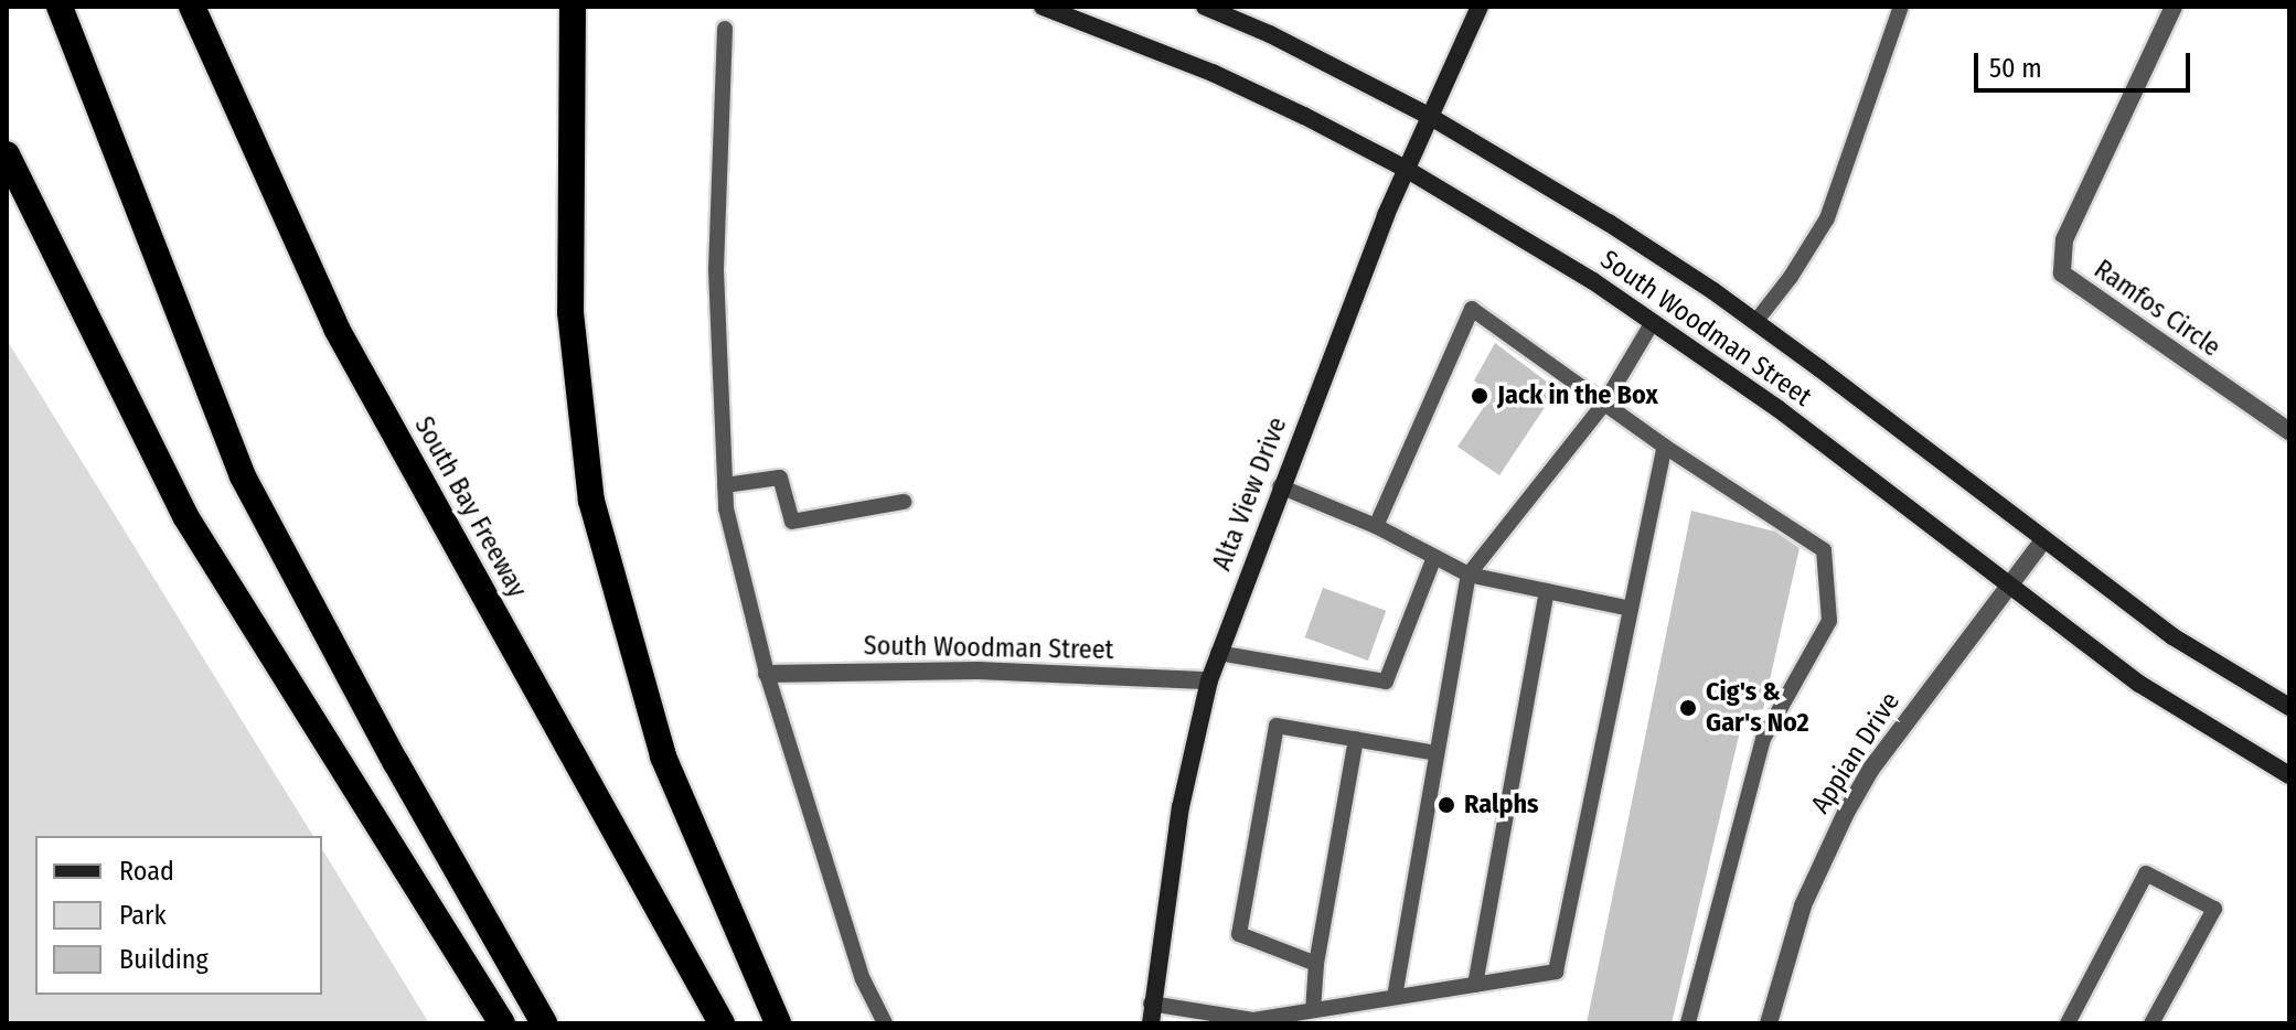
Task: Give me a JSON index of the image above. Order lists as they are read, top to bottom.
{
  "streets": {
    "highway": ["South Bay Freeway"],
    "main road": ["South Woodman Street", "Alta View Drive"],
    "street": ["Ramfos Circle", "Appian Drive"]
  },
  "crossings": [
    ["South Woodman Street", "Alta View Drive"],
    ["South Woodman Street", "Appian Drive"]
  ],
  "places": ["Jack in the Box", "Cig's & Gar's No2", "Ralphs"],
  "legend": ["Road", "Park", "Building"],
  "scale_bar": "50 m"
}
